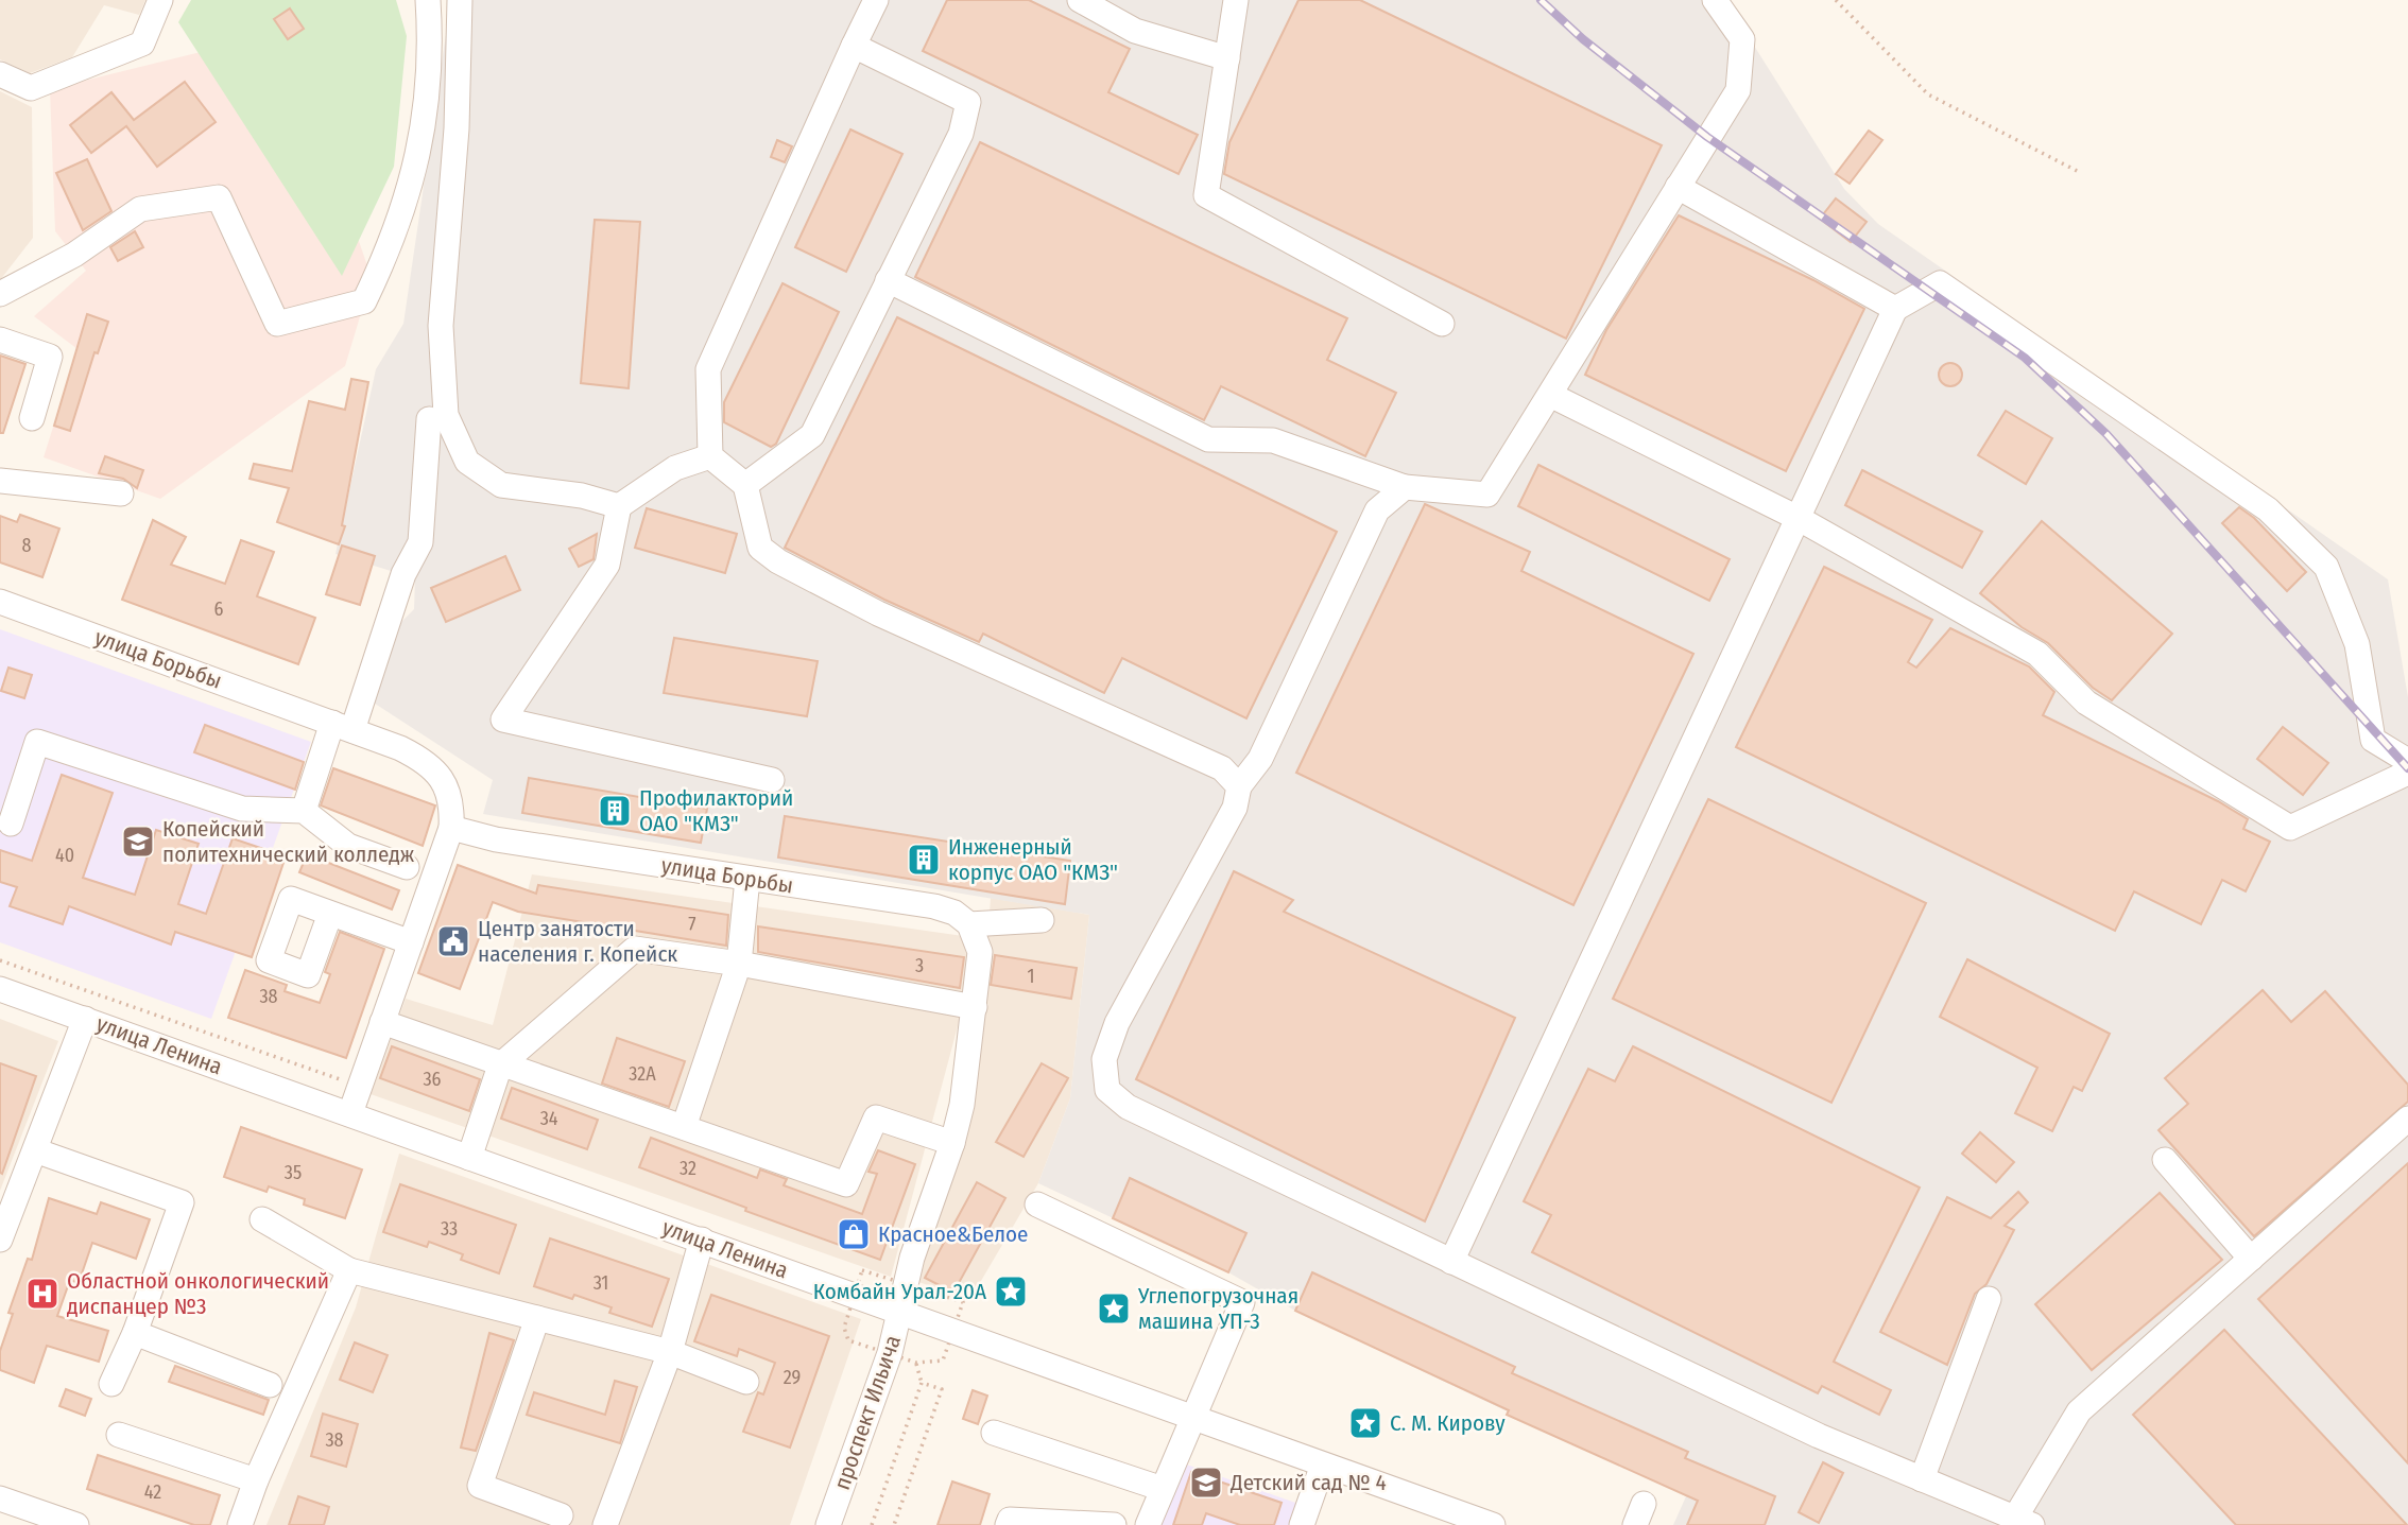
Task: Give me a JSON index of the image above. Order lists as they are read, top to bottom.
{
  "streets": {
    "street": ["улица Борьбы", "улица Ленина", "проспект Ильича"]
  },
  "crossings": [
    ["улица Борьбы", "проспект Ильича"],
    ["улица Ленина", "проспект Ильича"]
  ],
  "places": {
    "building": ["Профилакторий ОАО \"КМЗ\"", "Инженерный корпус ОАО \"КМЗ\""],
    "school or university": ["Копейский политехнический колледж", "Детский сад № 4"],
    "public building": ["Центр занятости населения г. Копейск"],
    "shop": ["Красное&Белое"],
    "place": ["Комбайн Урал-20А", "Углепогрузочная машина УП-3", "С. М. Кирову"],
    "hospital": ["Областной онкологический диспанцер №3"]
  },
  "house_numbers": [
    "8",
    "6",
    "40",
    "7",
    "3",
    "1",
    "38",
    "32А",
    "36",
    "34",
    "32",
    "35",
    "33",
    "31",
    "29",
    "38",
    "42"
  ]
}
